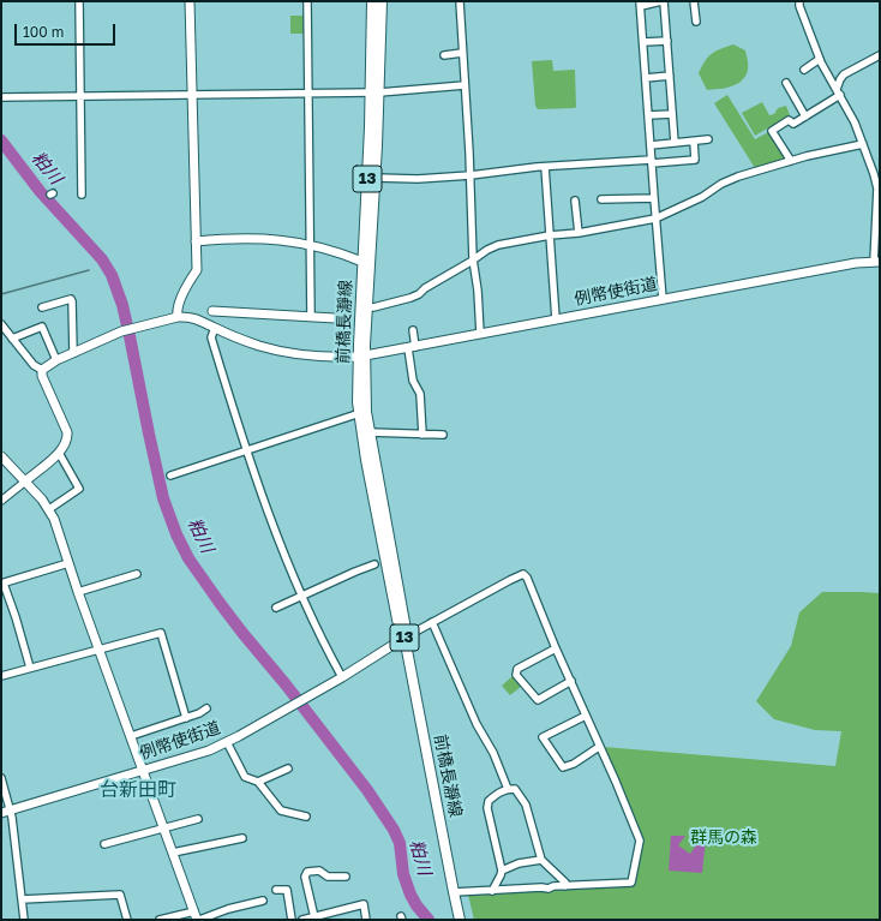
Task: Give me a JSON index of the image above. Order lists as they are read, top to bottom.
{
  "streets": {
    "main road": ["13", "前橋長瀞線"],
    "street": ["例幣使街道"]
  },
  "crossings": [
    ["例幣使街道", "前橋長瀞線"]
  ],
  "districts": ["台新田町"],
  "water": ["粕川"],
  "parks": ["群馬の森"],
  "scale_bar": "100 m"
}
